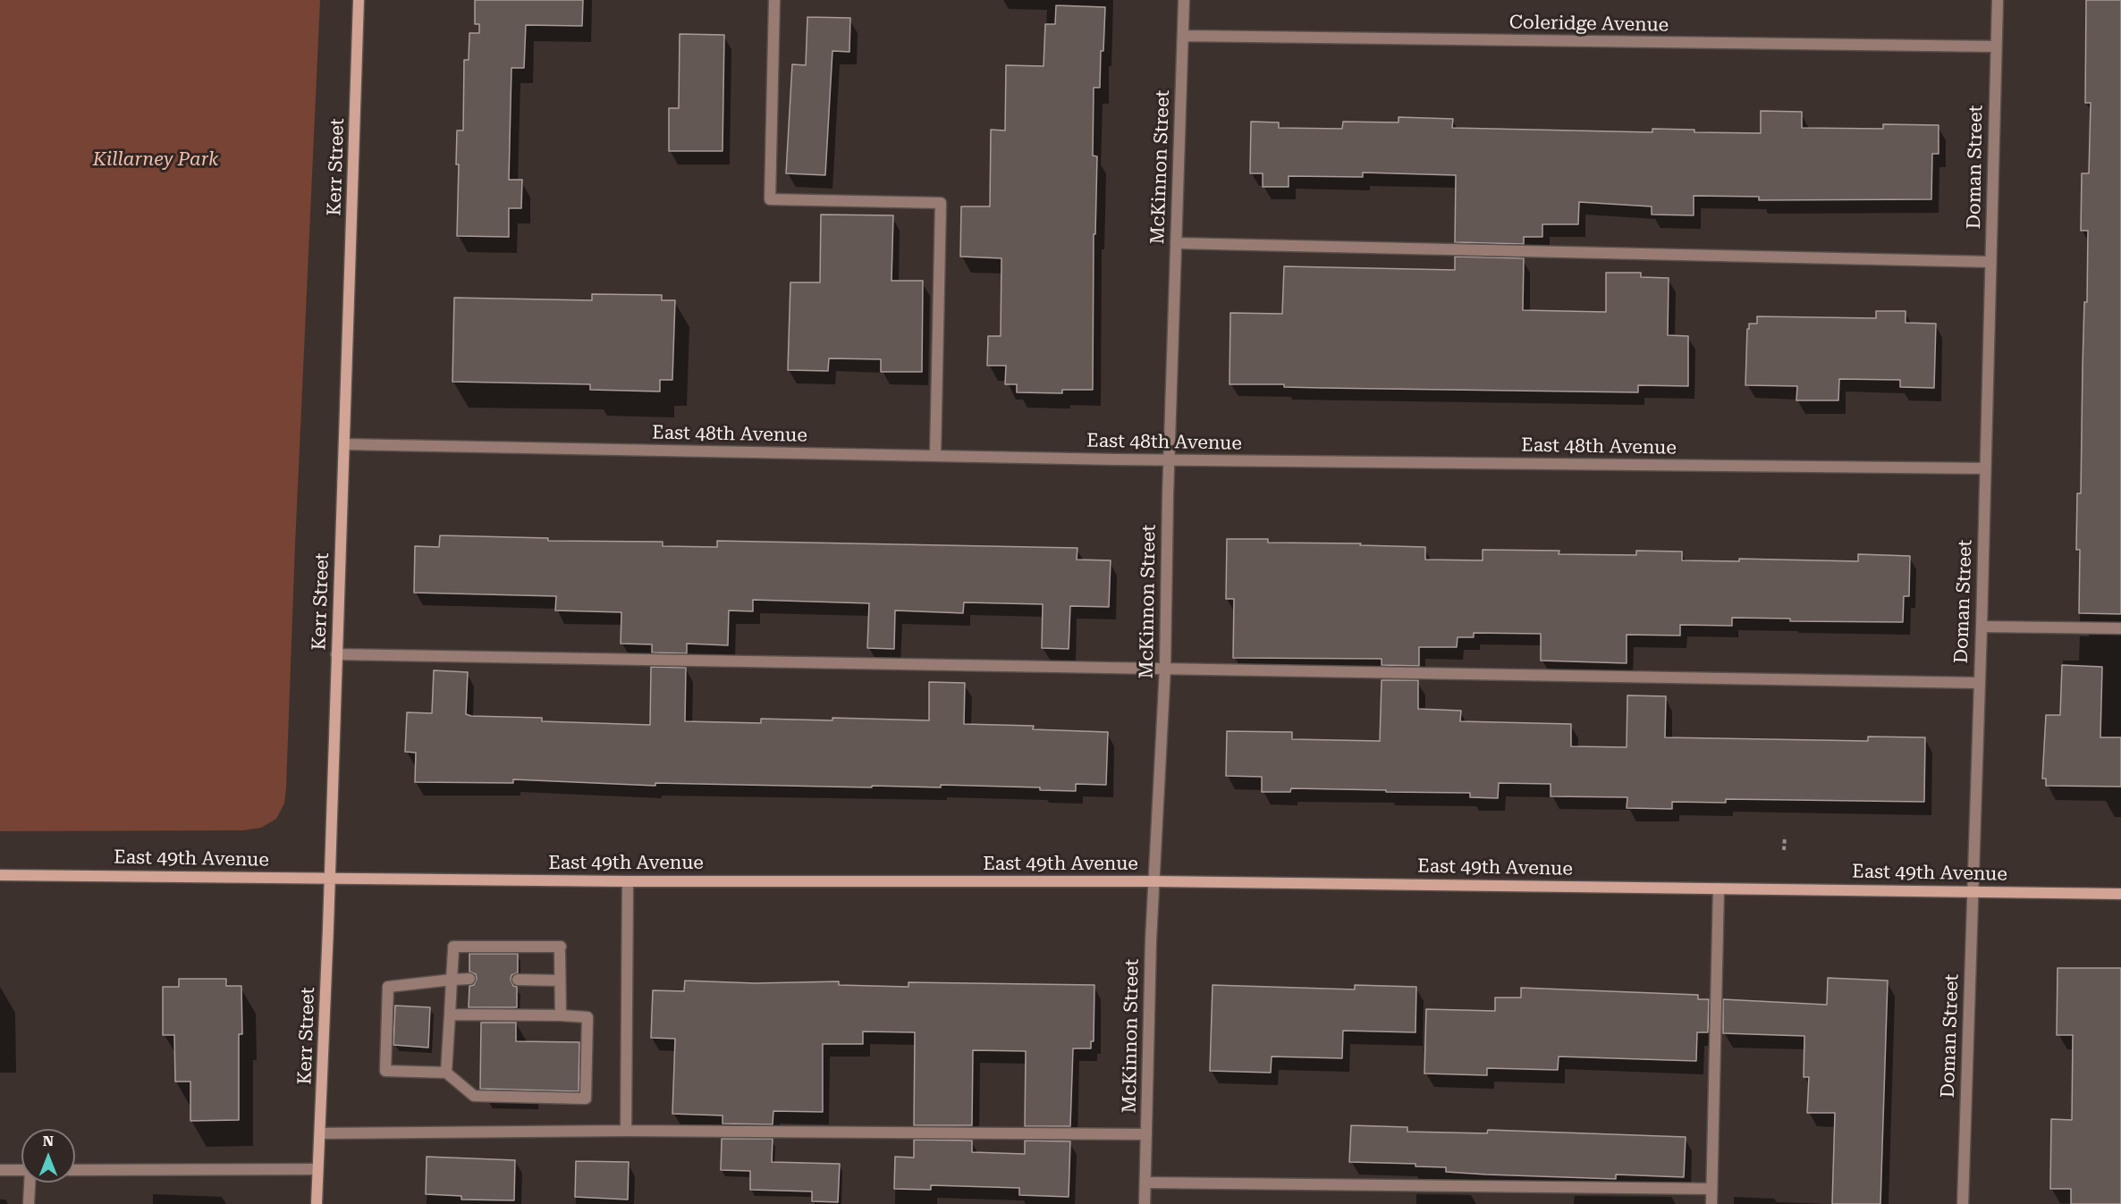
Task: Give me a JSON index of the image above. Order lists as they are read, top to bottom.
{
  "streets": {
    "street": [
      "Coleridge Avenue",
      "Kerr Street",
      "McKinnon Street",
      "Doman Street",
      "East 48th Avenue",
      "East 49th Avenue"
    ]
  },
  "crossings": [
    ["Coleridge Avenue", "McKinnon Street"],
    ["Coleridge Avenue", "Doman Street"],
    ["Kerr Street", "East 48th Avenue"],
    ["Kerr Street", "East 49th Avenue"],
    ["McKinnon Street", "East 48th Avenue"],
    ["McKinnon Street", "East 49th Avenue"],
    ["Doman Street", "East 48th Avenue"],
    ["Doman Street", "East 49th Avenue"]
  ],
  "parks": ["Killarney Park"],
  "north": "top"
}
